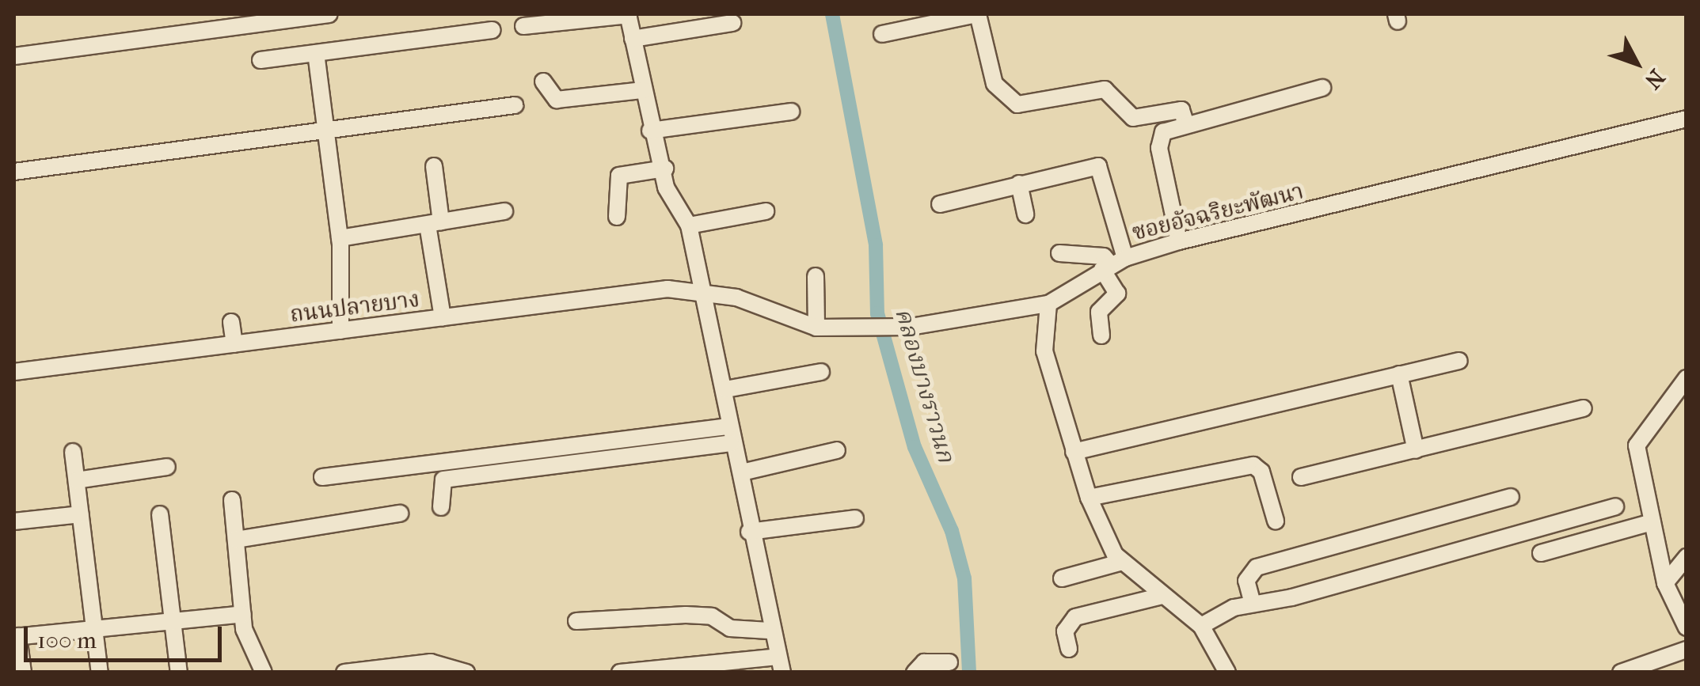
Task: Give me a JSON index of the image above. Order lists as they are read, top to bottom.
{
  "streets": {
    "street": ["ซอยอัจฉริยะพัฒนา", "ถนนปลายบาง"]
  },
  "crossings": [
    ["ซอยอัจฉริยะพัฒนา", "ถนนปลายบาง"]
  ],
  "water": ["คลองบางราวนก"],
  "scale_bar": "100 m",
  "north": "bottom right"
}
